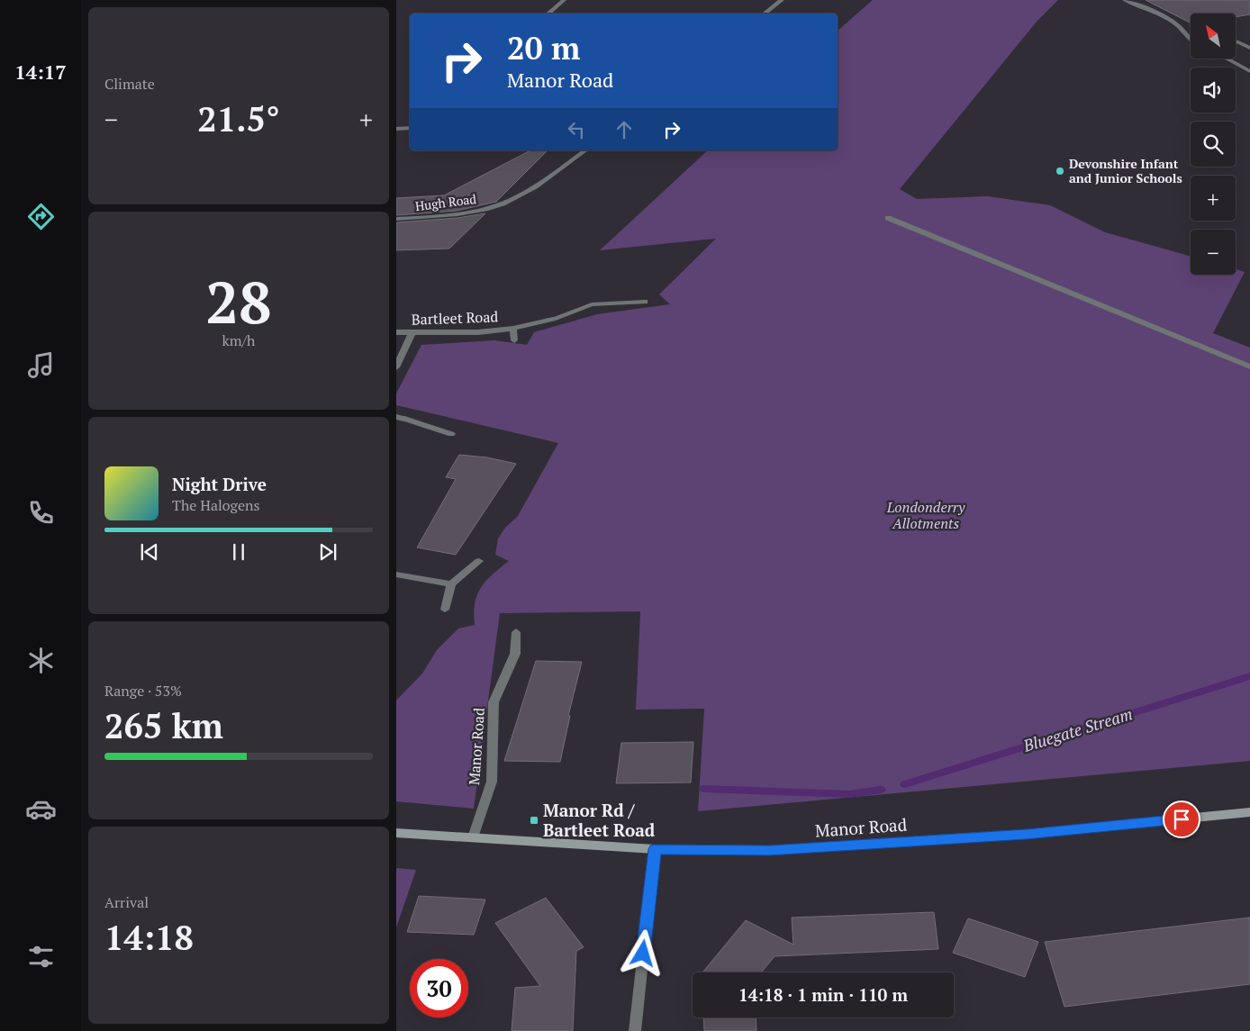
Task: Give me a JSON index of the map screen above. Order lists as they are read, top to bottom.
{
  "streets": {
    "street": ["Hugh Road", "Bartleet Road", "Manor Road"]
  },
  "water": ["Bluegate Stream"],
  "parks": ["Londonderry Allotments"],
  "places": {
    "other": ["Devonshire Infant and Junior Schools"],
    "transit": ["Manor Rd / Bartleet Road"]
  },
  "north": "top left",
  "page": {
    "tabs": "14:17",
    "tile": [
      "Climate",
      ["28", "km/h"],
      ["Range · 53%", "265 km"],
      ["Arrival", "14:18"]
    ],
    "map_buttons": ["+", "−"],
    "turn": ["20 m", "Manor Road"],
    "heat": ["−", "21.5°", "+"],
    "song": ["Night Drive", "The Halogens"],
    "limit": "30",
    "trip": "14:18 · 1 min · 110 m"
  }
}
